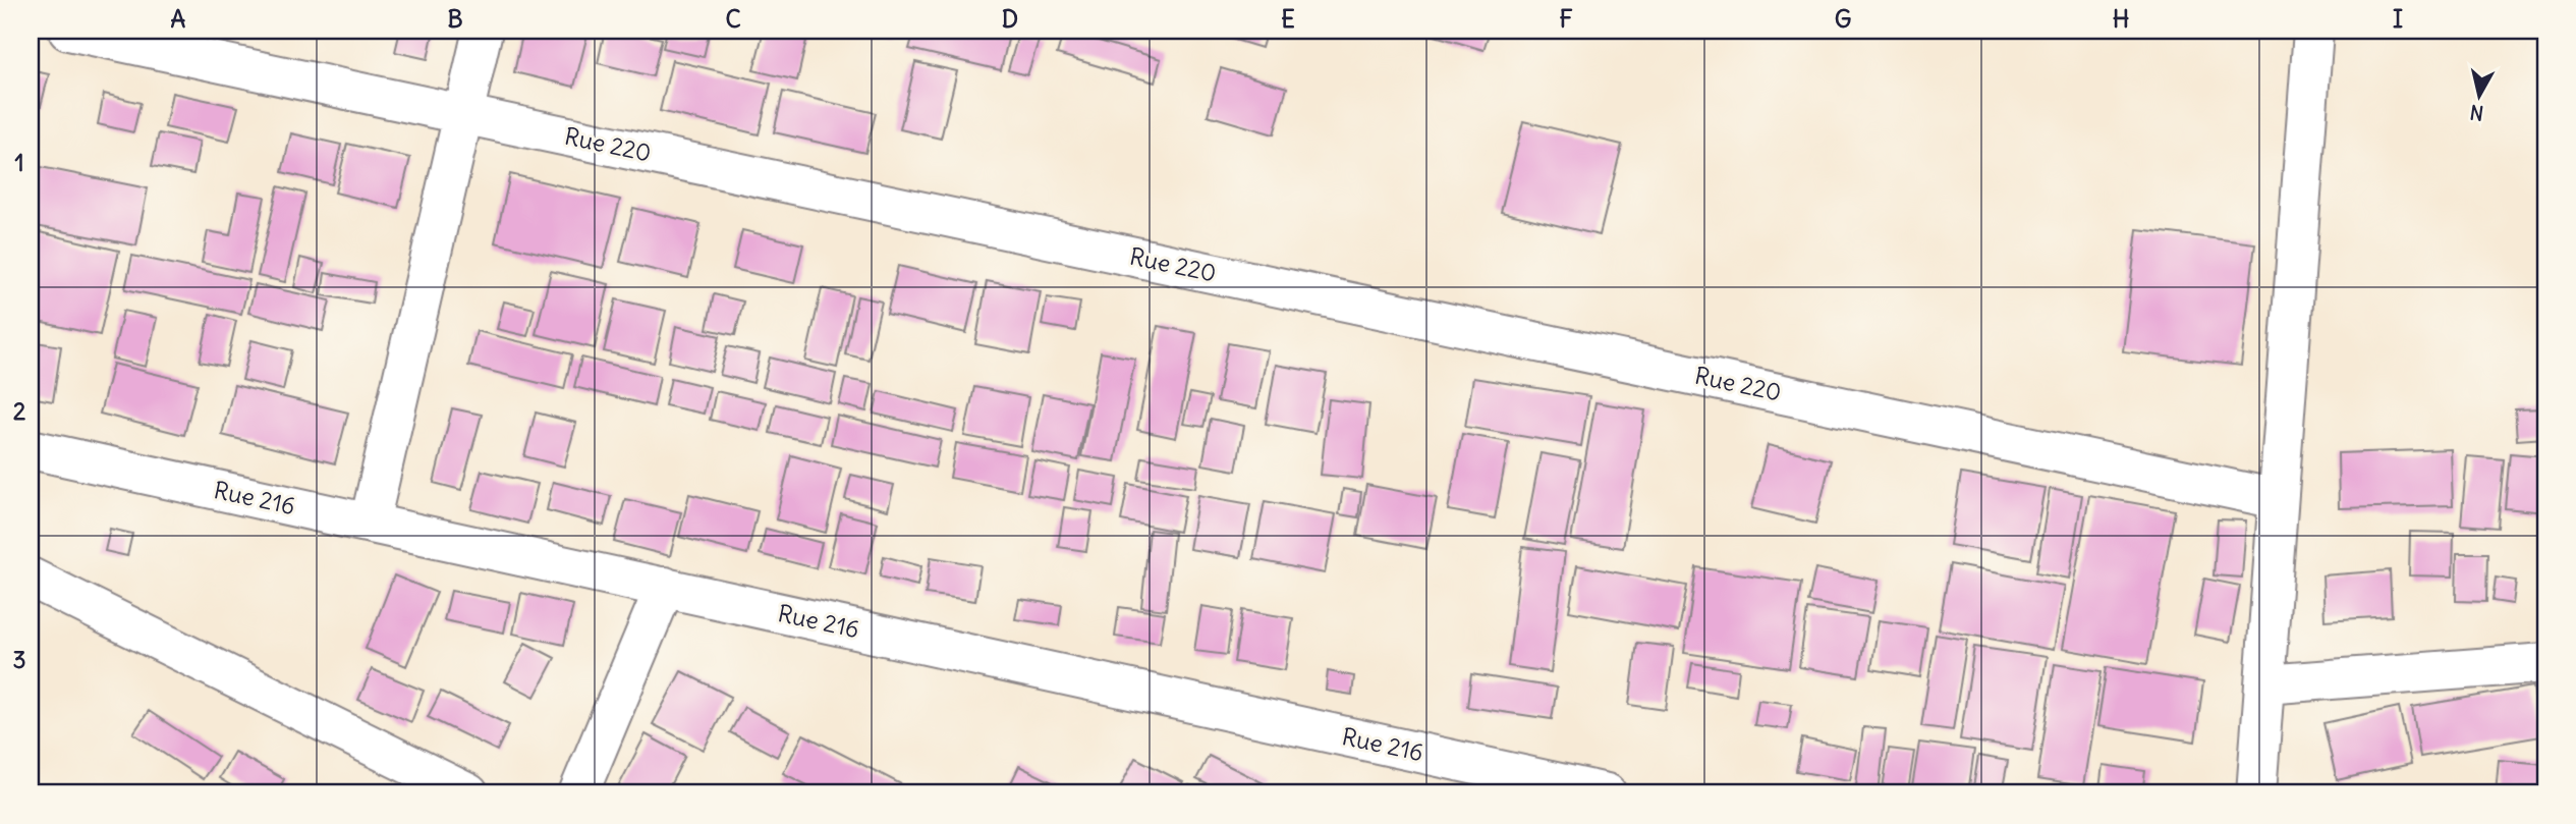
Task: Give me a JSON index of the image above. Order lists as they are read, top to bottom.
{
  "streets": {
    "street": ["Rue 220", "Rue 216"]
  },
  "north": "bottom",
  "grid": {
    "columns": [
      "A",
      "B",
      "C",
      "D",
      "E",
      "F",
      "G",
      "H",
      "I"
    ],
    "rows": ["1", "2", "3"]
  }
}
